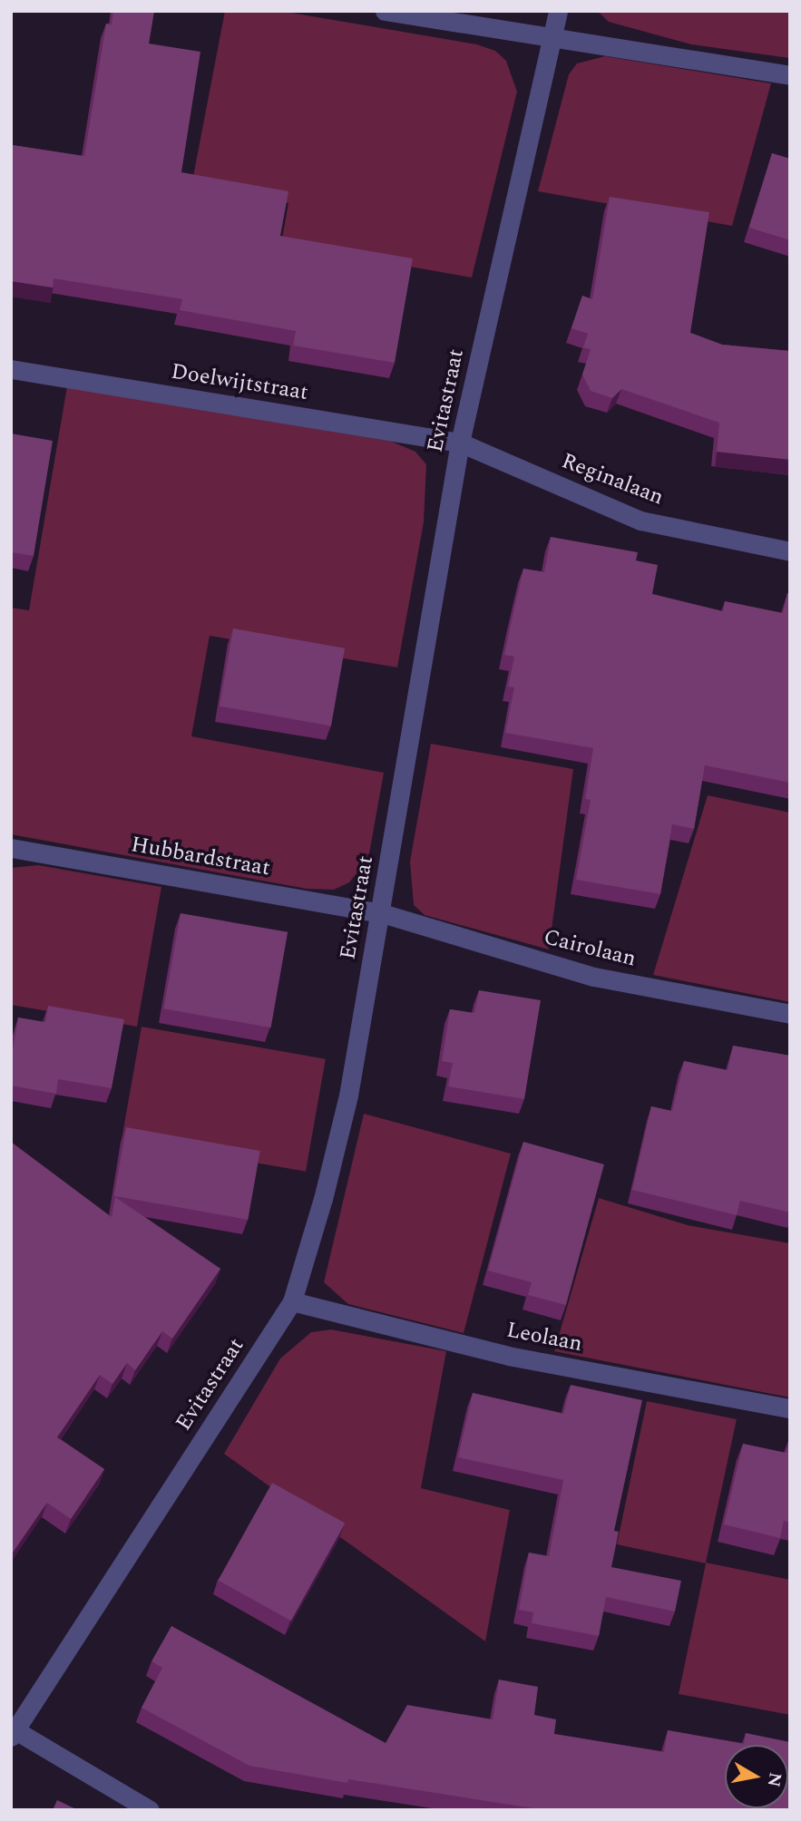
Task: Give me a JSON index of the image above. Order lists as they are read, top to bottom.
{
  "streets": {
    "street": [
      "Doelwijtstraat",
      "Evitastraat",
      "Reginalaan",
      "Hubbardstraat",
      "Cairolaan",
      "Leolaan"
    ]
  },
  "crossings": [
    ["Doelwijtstraat", "Evitastraat"],
    ["Doelwijtstraat", "Reginalaan"],
    ["Evitastraat", "Reginalaan"],
    ["Evitastraat", "Hubbardstraat"],
    ["Evitastraat", "Cairolaan"],
    ["Evitastraat", "Leolaan"],
    ["Hubbardstraat", "Cairolaan"]
  ],
  "north": "right"
}
